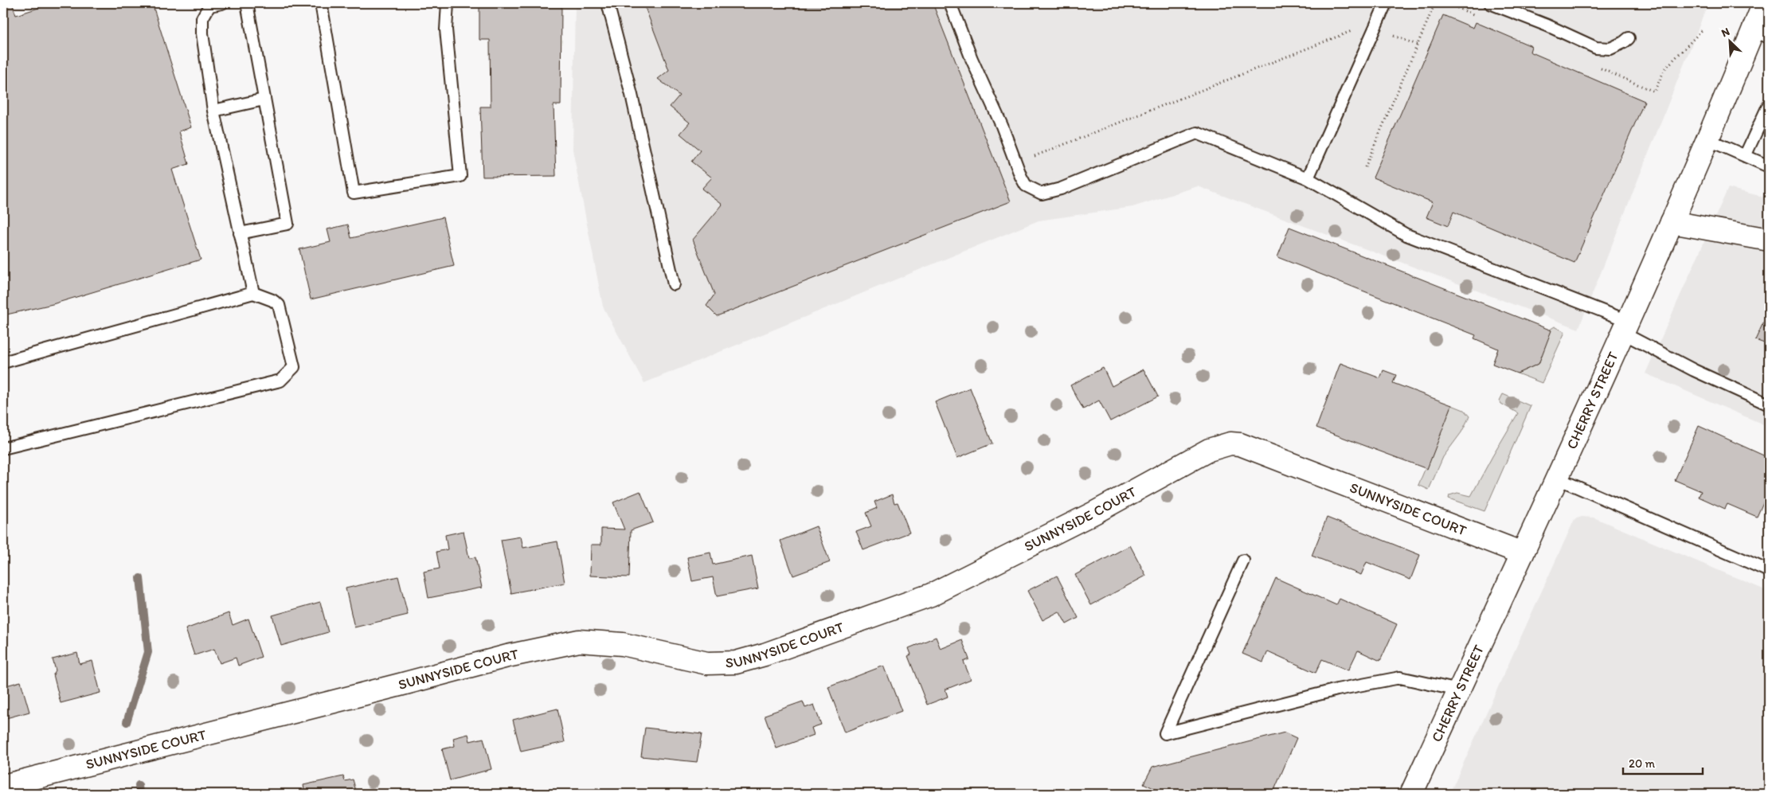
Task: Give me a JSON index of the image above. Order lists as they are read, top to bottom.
{
  "streets": {
    "street": ["CHERRY STREET", "SUNNYSIDE COURT"]
  },
  "crossings": [
    ["CHERRY STREET", "SUNNYSIDE COURT"]
  ],
  "scale_bar": "20 m",
  "north": "top left"
}
